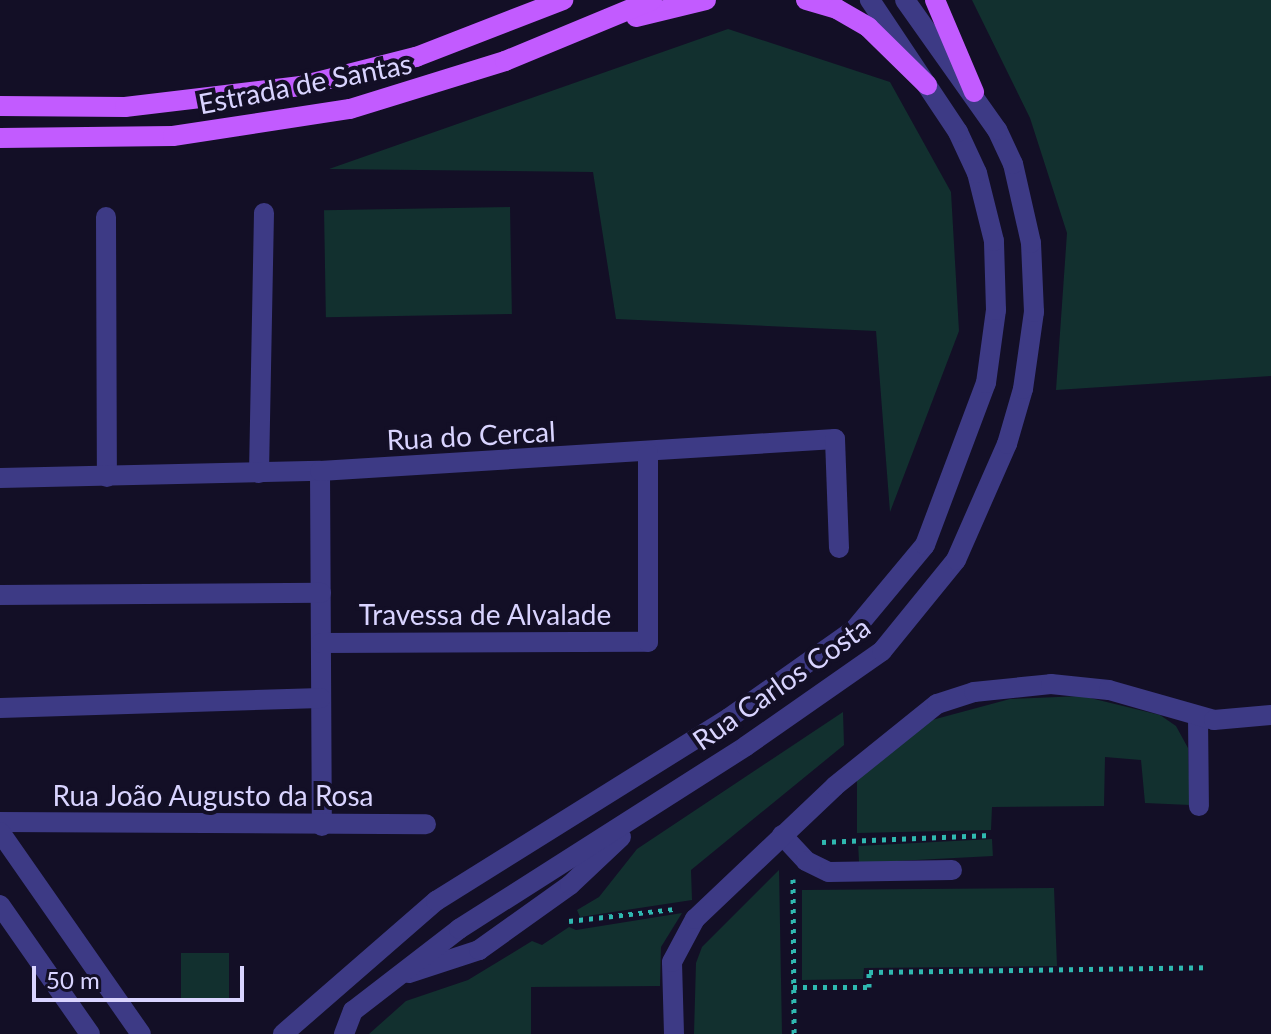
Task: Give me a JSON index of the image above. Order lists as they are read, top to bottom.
{
  "streets": {
    "main road": ["Estrada de Santas"],
    "street": [
      "Rua do Cercal",
      "Travessa de Alvalade",
      "Rua Carlos Costa",
      "Rua João Augusto da Rosa"
    ]
  },
  "crossings": [
    ["Rua do Cercal", "Travessa de Alvalade"]
  ],
  "scale_bar": "50 m"
}
